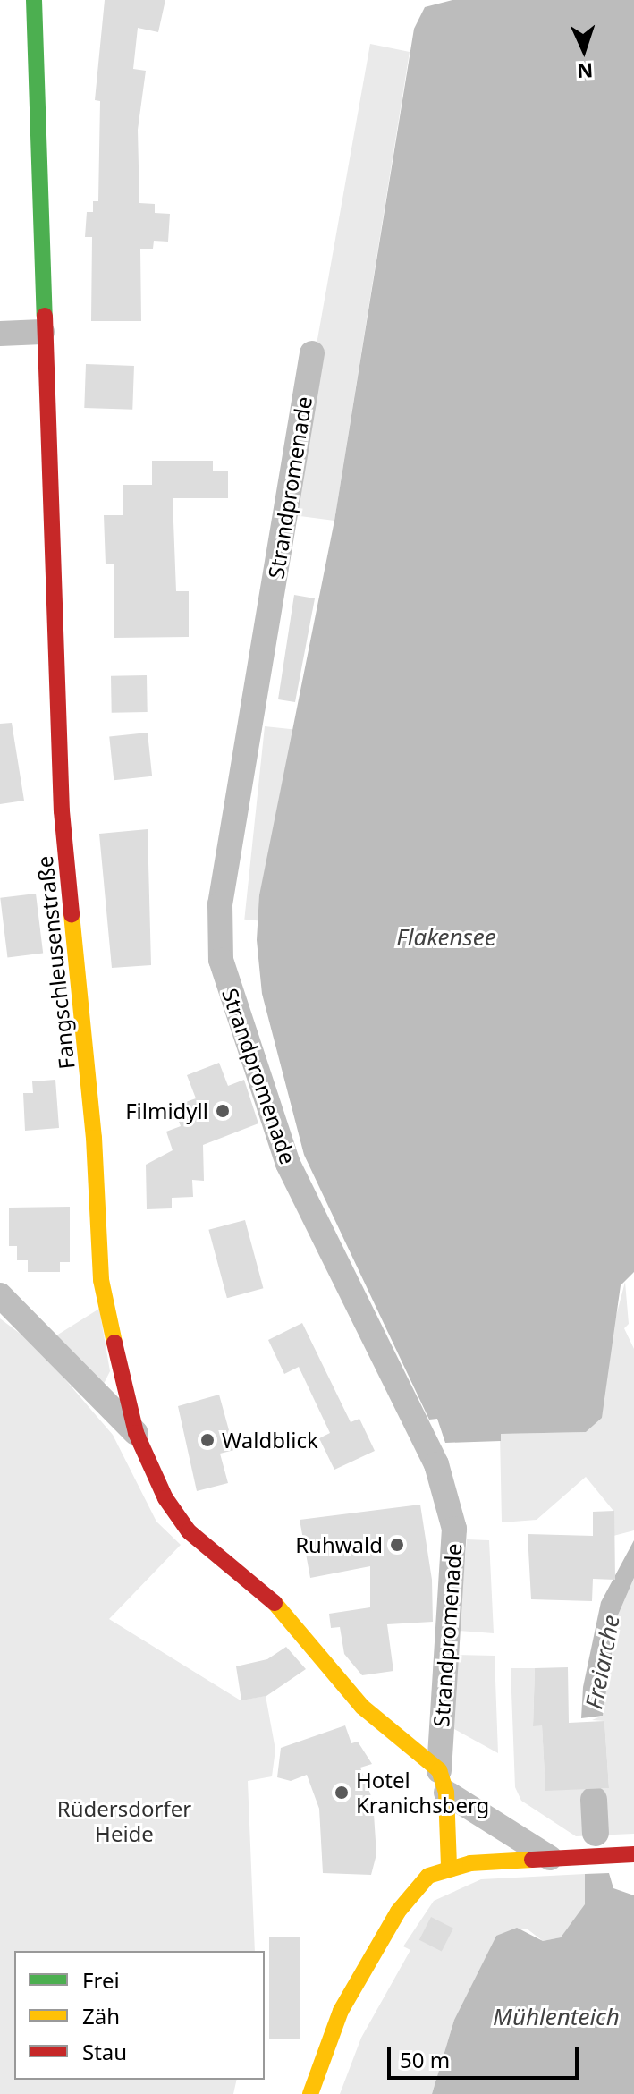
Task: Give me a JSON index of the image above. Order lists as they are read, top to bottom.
{
  "streets": {
    "street": ["Strandpromenade", "Fangschleusenstraße"]
  },
  "crossings": [
    ["Strandpromenade", "Fangschleusenstraße"]
  ],
  "water": ["Flakensee", "Freiarche", "Mühlenteich"],
  "parks": ["Rüdersdorfer Heide"],
  "places": [
    "Filmidyll",
    "Waldblick",
    "Ruhwald",
    "Hotel Kranichsberg"
  ],
  "legend": ["Frei", "Zäh", "Stau"],
  "scale_bar": "50 m",
  "north": "bottom"
}
